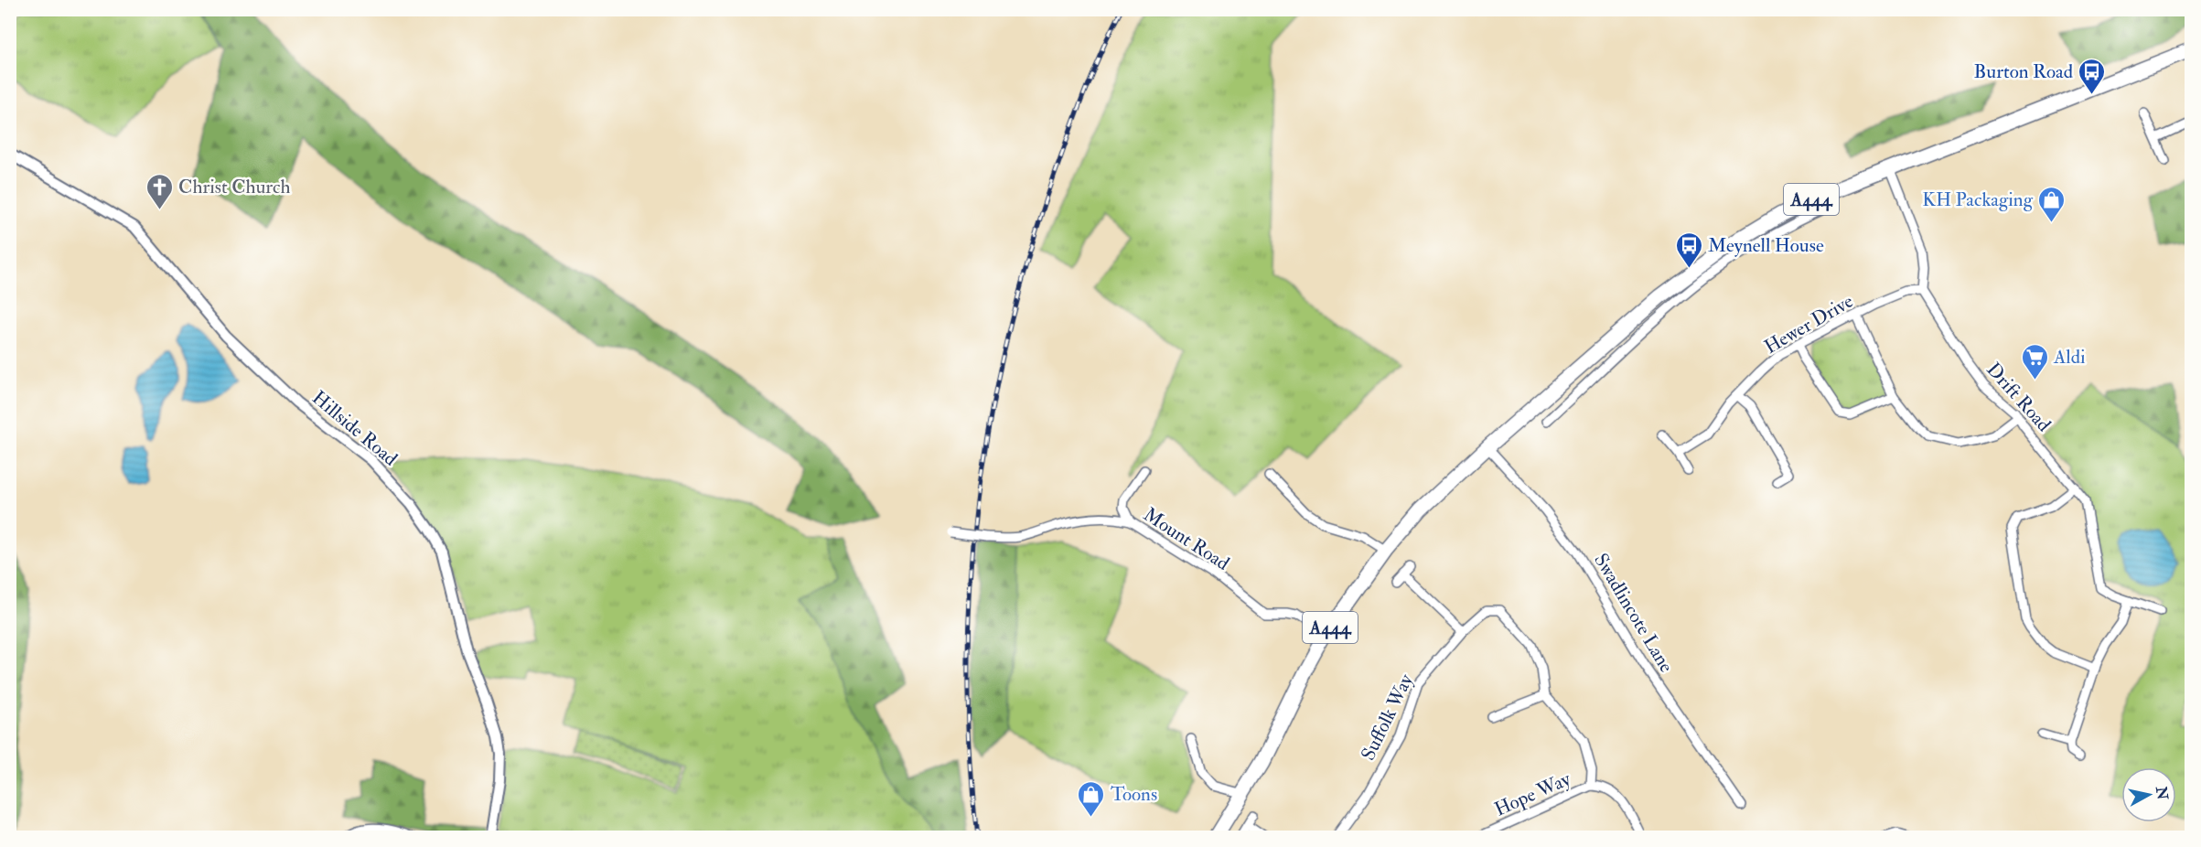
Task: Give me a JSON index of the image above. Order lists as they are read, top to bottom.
{
  "streets": {
    "highway": ["A444"],
    "street": [
      "Hewer Drive",
      "Drift Road",
      "Hillside Road",
      "Mount Road",
      "Swadlincote Lane",
      "Suffolk Way",
      "Hope Way"
    ]
  },
  "crossings": [
    ["A444", "Mount Road"],
    ["A444", "Swadlincote Lane"],
    ["Hewer Drive", "Drift Road"]
  ],
  "places": {
    "bus stop": ["Burton Road", "Meynell House"],
    "church": ["Christ Church"],
    "shop": ["KH Packaging", "Toons"],
    "supermarket": ["Aldi"]
  },
  "north": "right"
}
